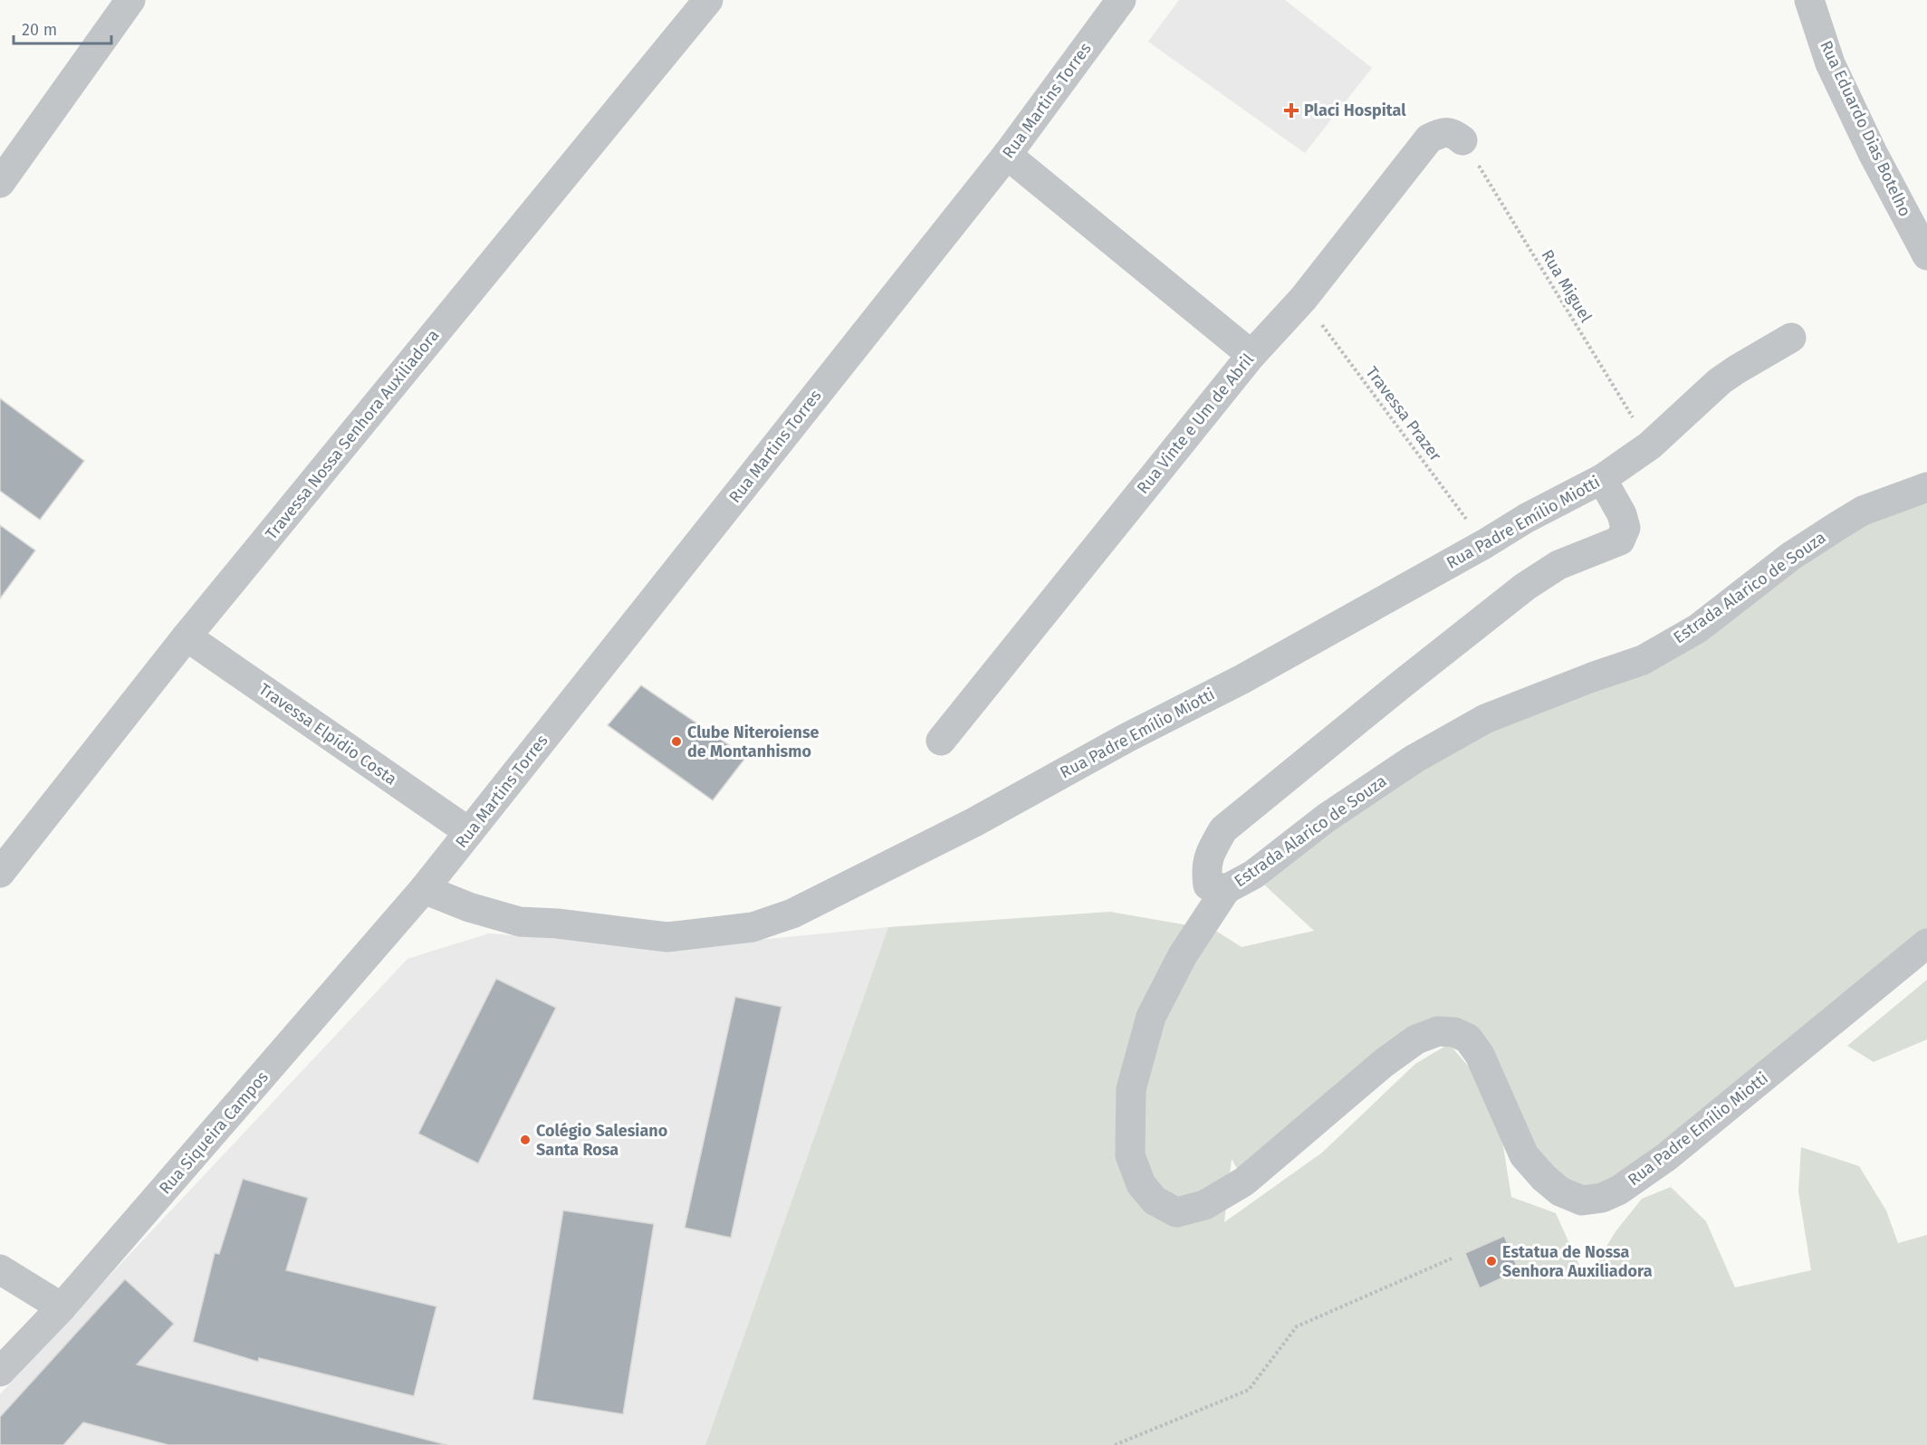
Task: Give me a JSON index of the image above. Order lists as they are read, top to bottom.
{
  "streets": {
    "street": [
      "Rua Martins Torres",
      "Rua Eduardo Dias Botelho",
      "Rua Vinte e Um de Abril",
      "Travessa Nossa Senhora Auxiliadora",
      "Rua Padre Emílio Miotti",
      "Estrada Alarico de Souza",
      "Travessa Elpídio Costa",
      "Rua Siqueira Campos"
    ],
    "path": ["Rua Miguel", "Travessa Prazer"]
  },
  "crossings": [
    ["Rua Martins Torres", "Rua Padre Emílio Miotti"],
    ["Rua Martins Torres", "Travessa Elpídio Costa"],
    ["Rua Martins Torres", "Rua Siqueira Campos"],
    ["Rua Miguel", "Rua Vinte e Um de Abril"],
    ["Rua Miguel", "Rua Padre Emílio Miotti"],
    ["Travessa Prazer", "Rua Vinte e Um de Abril"],
    ["Travessa Prazer", "Rua Padre Emílio Miotti"],
    ["Travessa Nossa Senhora Auxiliadora", "Travessa Elpídio Costa"],
    ["Rua Padre Emílio Miotti", "Estrada Alarico de Souza"],
    ["Rua Padre Emílio Miotti", "Rua Siqueira Campos"]
  ],
  "places": {
    "health": ["Placi Hospital"],
    "other": ["Clube Niteroiense de Montanhismo", "Colégio Salesiano Santa Rosa", "Estatua de Nossa Senhora Auxiliadora"]
  },
  "scale_bar": "20 m"
}
